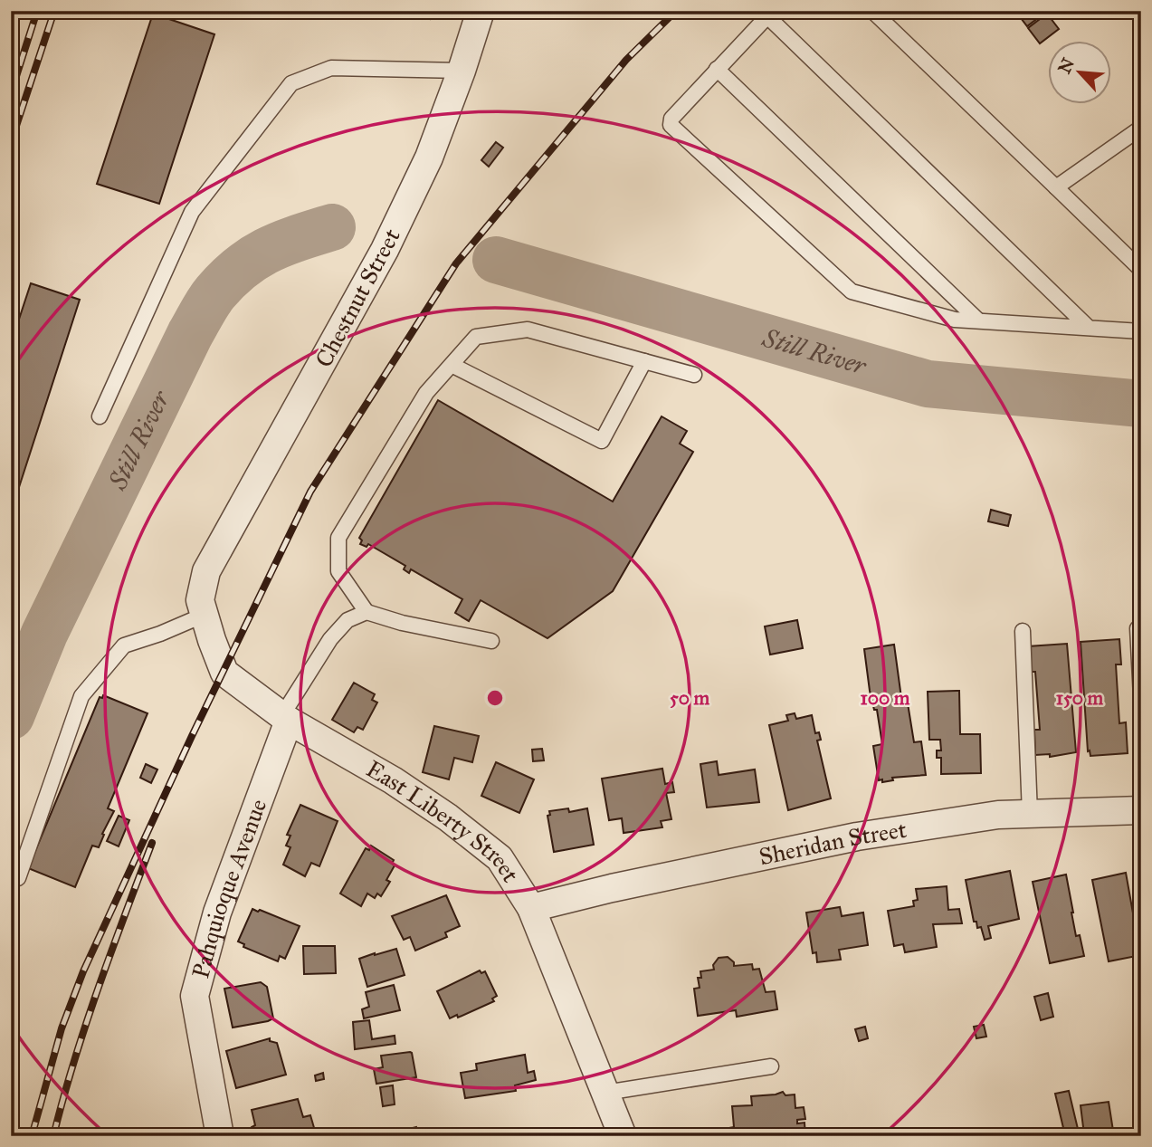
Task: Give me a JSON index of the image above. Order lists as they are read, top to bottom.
{
  "streets": {
    "street": [
      "Chestnut Street",
      "East Liberty Street",
      "Sheridan Street",
      "Pahquioque Avenue"
    ]
  },
  "crossings": [
    ["Chestnut Street", "East Liberty Street"],
    ["East Liberty Street", "Sheridan Street"],
    ["East Liberty Street", "Pahquioque Avenue"]
  ],
  "water": ["Still River"],
  "north": "top left",
  "rings": ["50 m", "100 m", "150 m"]
}
